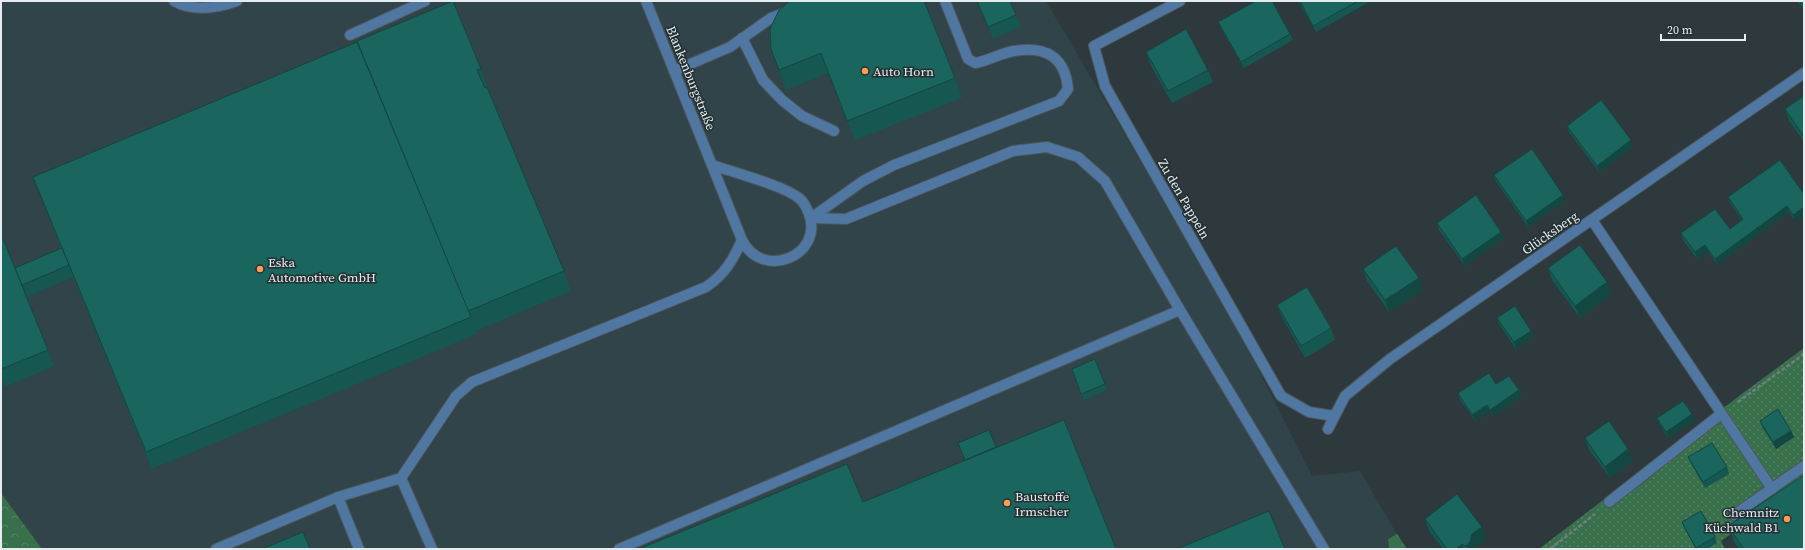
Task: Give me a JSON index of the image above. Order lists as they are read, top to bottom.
{
  "streets": {
    "street": ["Blankenburgstraße", "Zu den Pappeln", "Glücksberg"]
  },
  "crossings": [
    ["Zu den Pappeln", "Glücksberg"]
  ],
  "places": [
    "Auto Horn",
    "Eska Automotive GmbH",
    "Baustoffe Irmscher",
    "Chemnitz Küchwald B1"
  ],
  "scale_bar": "20 m"
}
